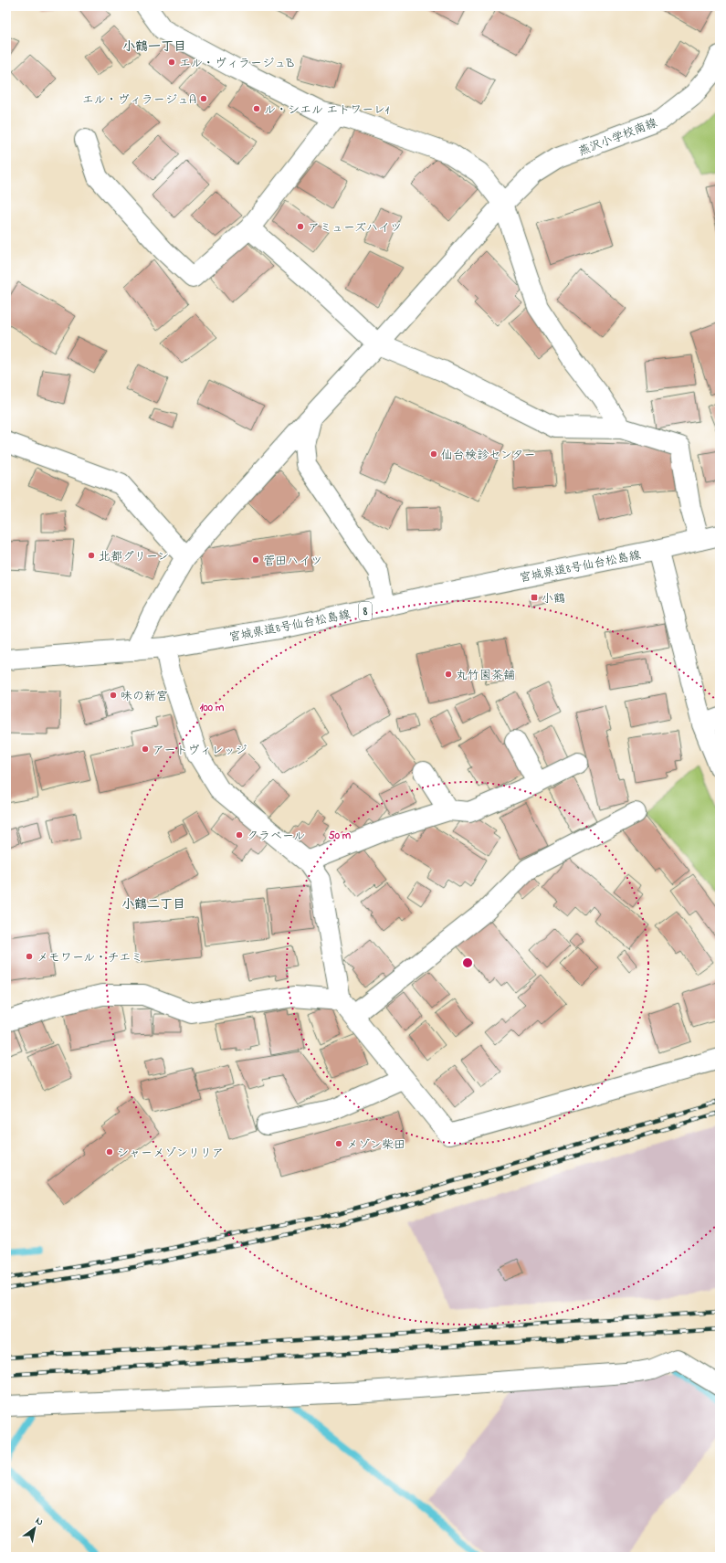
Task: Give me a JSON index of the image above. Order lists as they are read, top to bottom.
{
  "streets": {
    "street": ["燕沢小学校南線", "宮城県道8号仙台松島線", "8"]
  },
  "crossings": [
    ["燕沢小学校南線", "宮城県道8号仙台松島線"]
  ],
  "districts": ["小鶴一丁目", "小鶴二丁目"],
  "places": {
    "other": [
      "エル・ヴィラージュB",
      "エル・ヴィラージュA",
      "ル・シエル エトワーレ1",
      "アミューズハイツ",
      "仙台検診センター",
      "北都グリーン",
      "菅田ハイツ",
      "丸竹園茶舗",
      "味の新宮",
      "アートヴィレッジ",
      "クラベール",
      "メモワール・チエミ",
      "メゾン柴田",
      "シャーメゾンリリア"
    ],
    "transit": ["小鶴"]
  },
  "north": "top right",
  "rings": ["100 m", "50 m"]
}
